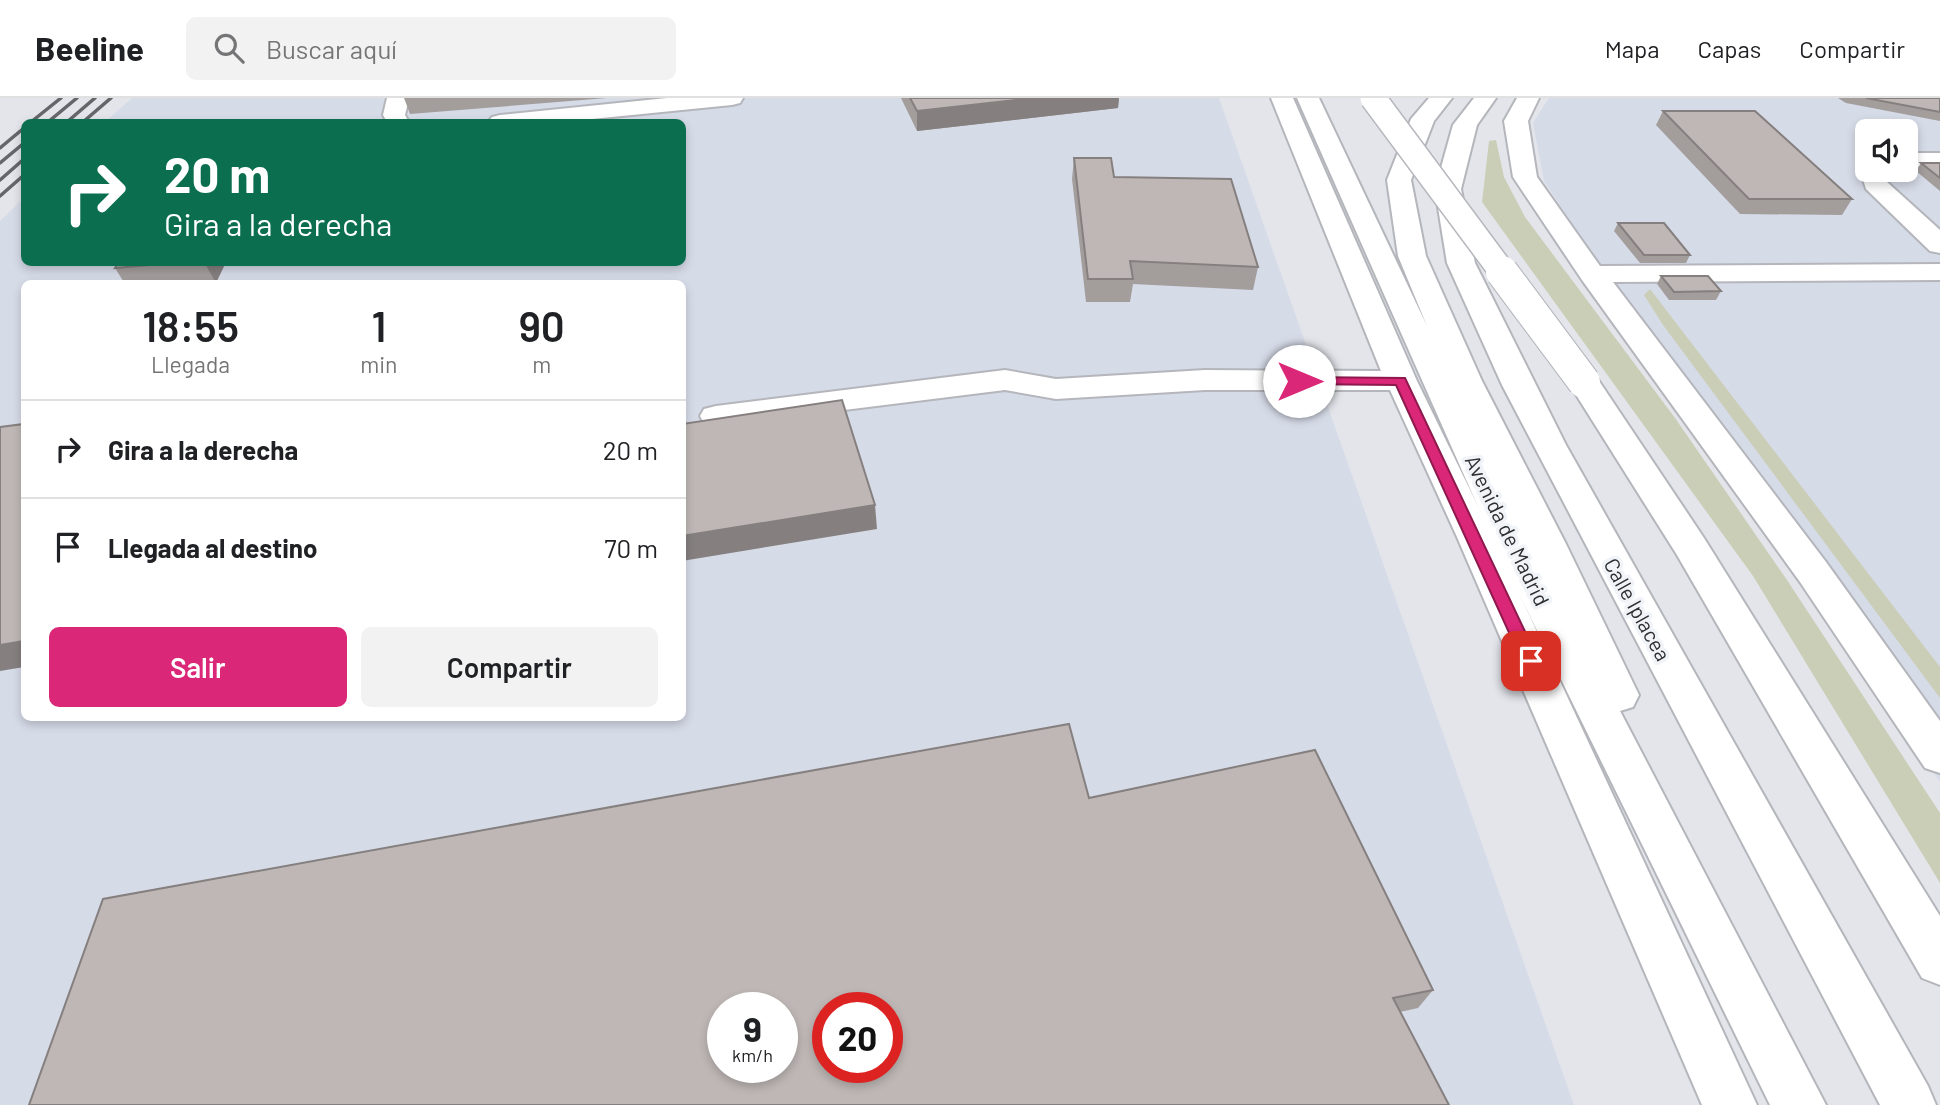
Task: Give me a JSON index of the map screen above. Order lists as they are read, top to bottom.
{
  "streets": {
    "main road": ["Avenida de Madrid", "Calle Iplacea"]
  },
  "page": {
    "header": "Beeline",
    "search": "Buscar aquí",
    "nav": ["Mapa", "Capas", "Compartir"],
    "turn": ["20 m", "Gira a la derecha"],
    "eta": [
      "18:55",
      "Llegada",
      "1",
      "min",
      "90",
      "m"
    ],
    "list": [
      {
        "name": "Gira a la derecha",
        "value": "20 m"
      },
      {
        "name": "Llegada al destino",
        "value": "70 m"
      }
    ],
    "buttons": ["Salir", "Compartir"],
    "speed": "9 km/h",
    "limit": "20"
  }
}
